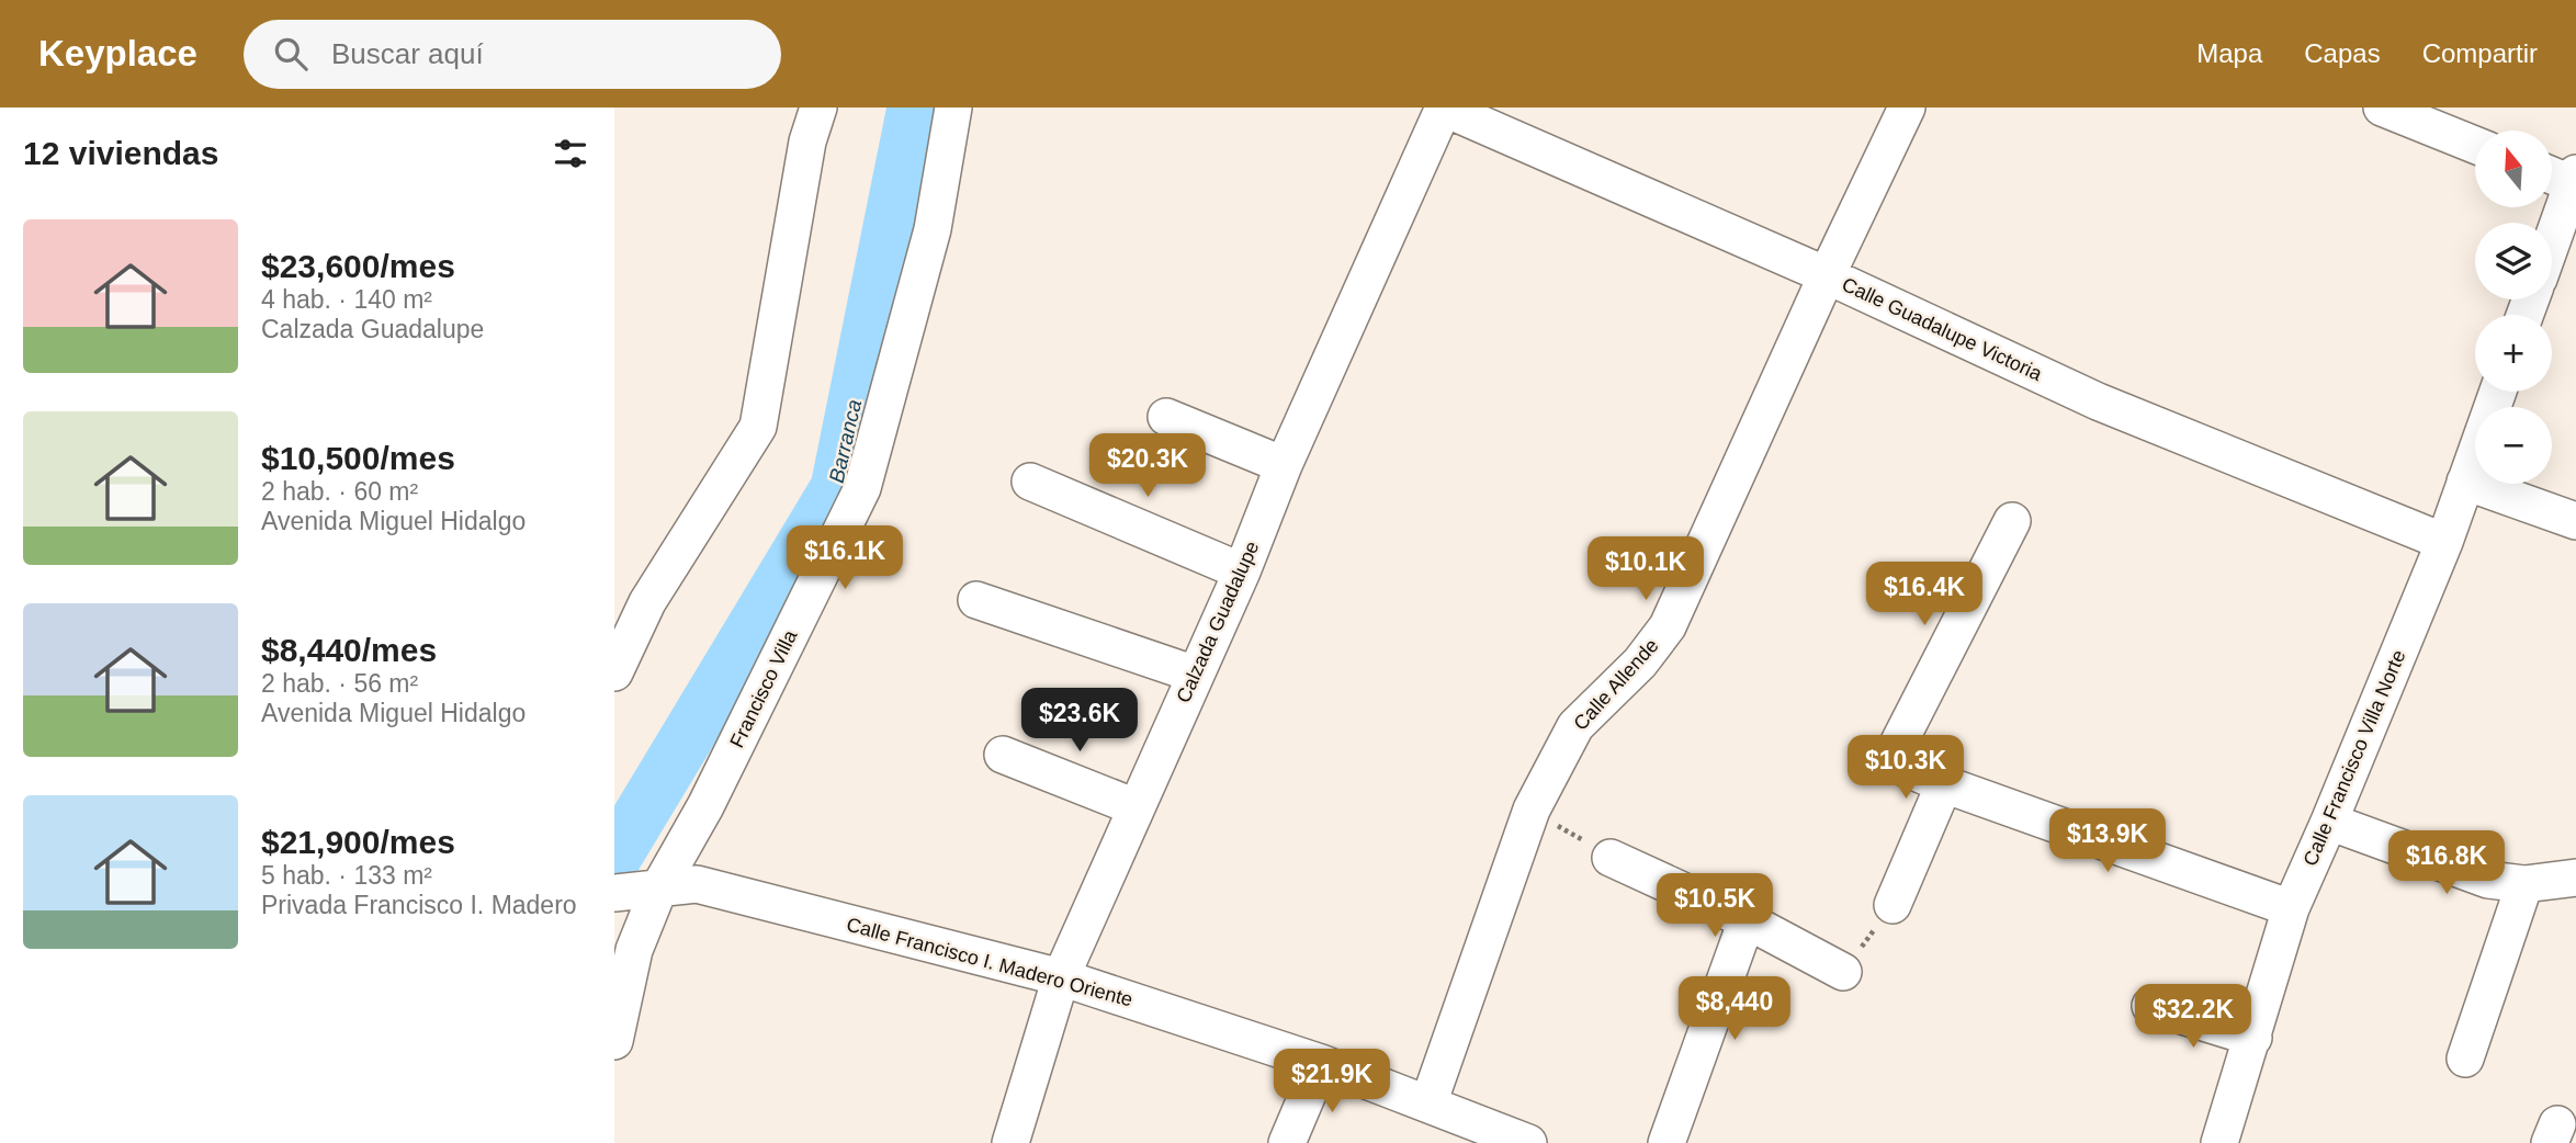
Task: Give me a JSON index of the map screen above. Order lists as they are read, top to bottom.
{
  "streets": {
    "street": [
      "Calle Guadalupe Victoria",
      "Calzada Guadalupe",
      "Calle Allende",
      "Francisco Villa",
      "Calle Francisco Villa Norte",
      "Calle Francisco I. Madero Oriente"
    ]
  },
  "crossings": [
    ["Calle Guadalupe Victoria", "Calzada Guadalupe"],
    ["Calle Guadalupe Victoria", "Calle Allende"],
    ["Calle Guadalupe Victoria", "Calle Francisco Villa Norte"],
    ["Calzada Guadalupe", "Calle Francisco I. Madero Oriente"],
    ["Calle Allende", "Calle Francisco I. Madero Oriente"],
    ["Francisco Villa", "Calle Francisco I. Madero Oriente"]
  ],
  "water": ["Barranca"],
  "north": "top",
  "page": {
    "header": "Keyplace",
    "search": "Buscar aquí",
    "nav": ["Mapa", "Capas", "Compartir"],
    "heading": "12 viviendas",
    "map_buttons": ["+", "−"],
    "list": [
      {
        "name": "$23,600/mes",
        "note": "4 hab. · 140 m² · Calzada Guadalupe"
      },
      {
        "name": "$10,500/mes",
        "note": "2 hab. · 60 m² · Avenida Miguel Hidalgo"
      },
      {
        "name": "$8,440/mes",
        "note": "2 hab. · 56 m² · Avenida Miguel Hidalgo"
      },
      {
        "name": "$21,900/mes",
        "note": "5 hab. · 133 m² · Privada Francisco I. Madero"
      }
    ],
    "price": [
      "$20.3K",
      "$16.1K",
      "$10.1K",
      "$16.4K",
      "$23.6K",
      "$10.3K",
      "$13.9K",
      "$16.8K",
      "$10.5K",
      "$8,440",
      "$32.2K",
      "$21.9K"
    ]
  }
}
